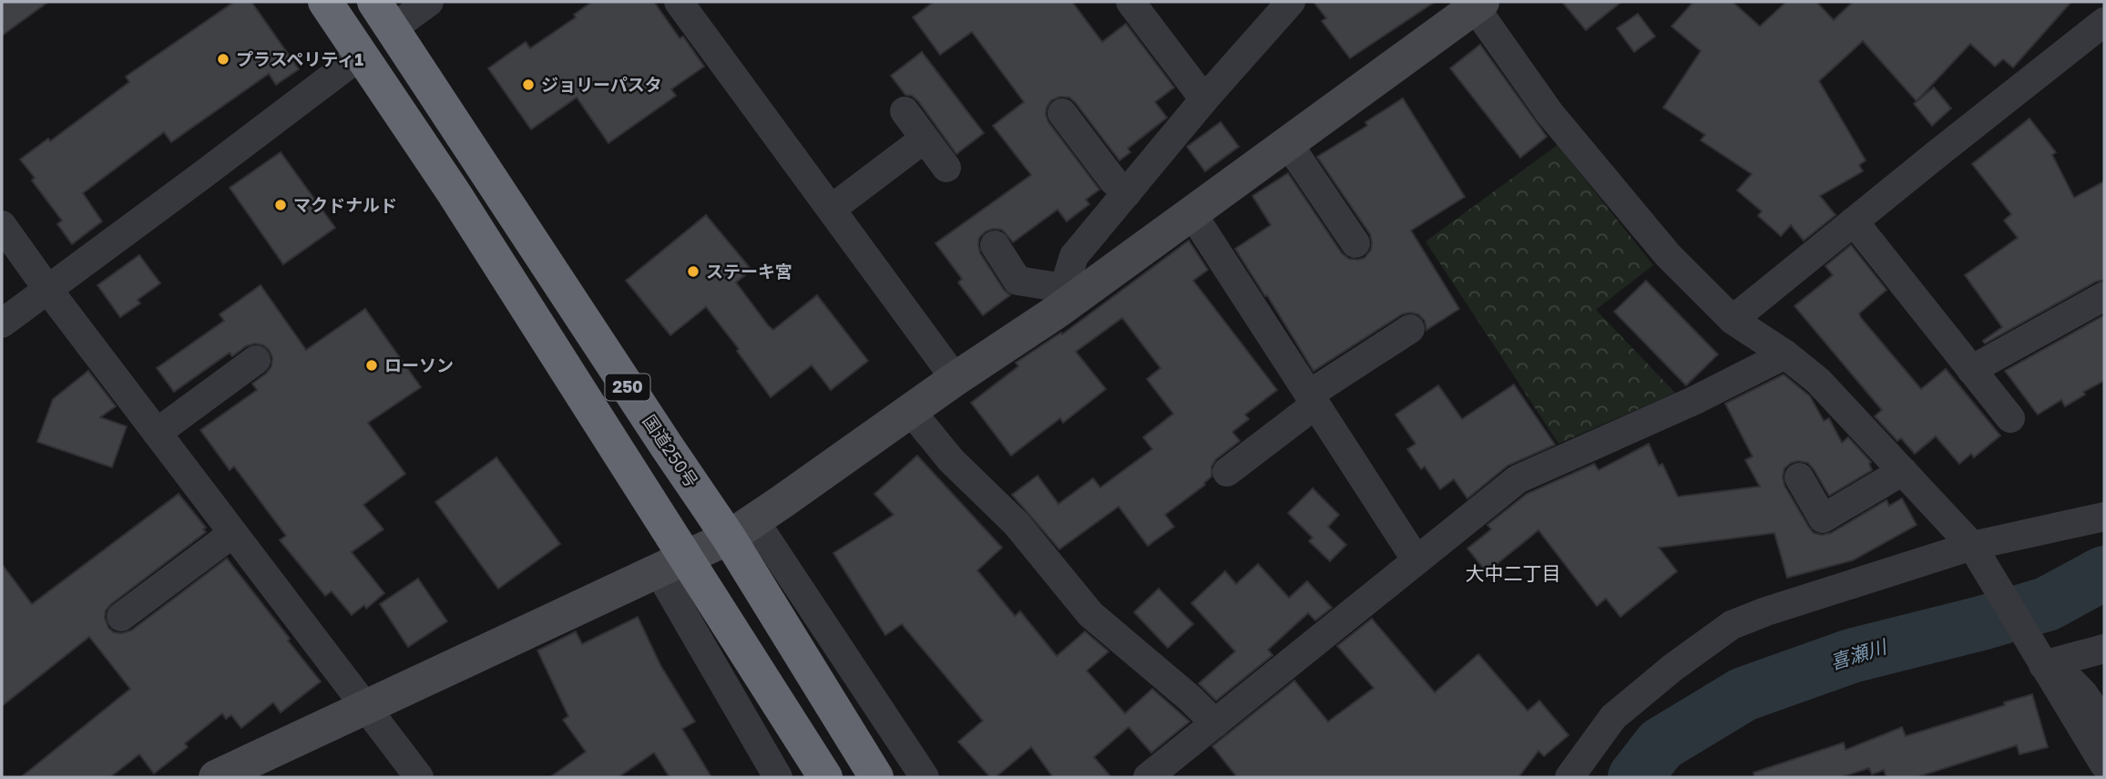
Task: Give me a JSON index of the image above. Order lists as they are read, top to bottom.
{
  "streets": {
    "highway": ["250", "国道250号"]
  },
  "districts": ["大中二丁目"],
  "water": ["喜瀬川"],
  "places": [
    "プラスペリティ1",
    "ジョリーパスタ",
    "マクドナルド",
    "ステーキ宮",
    "ローソン"
  ]
}
